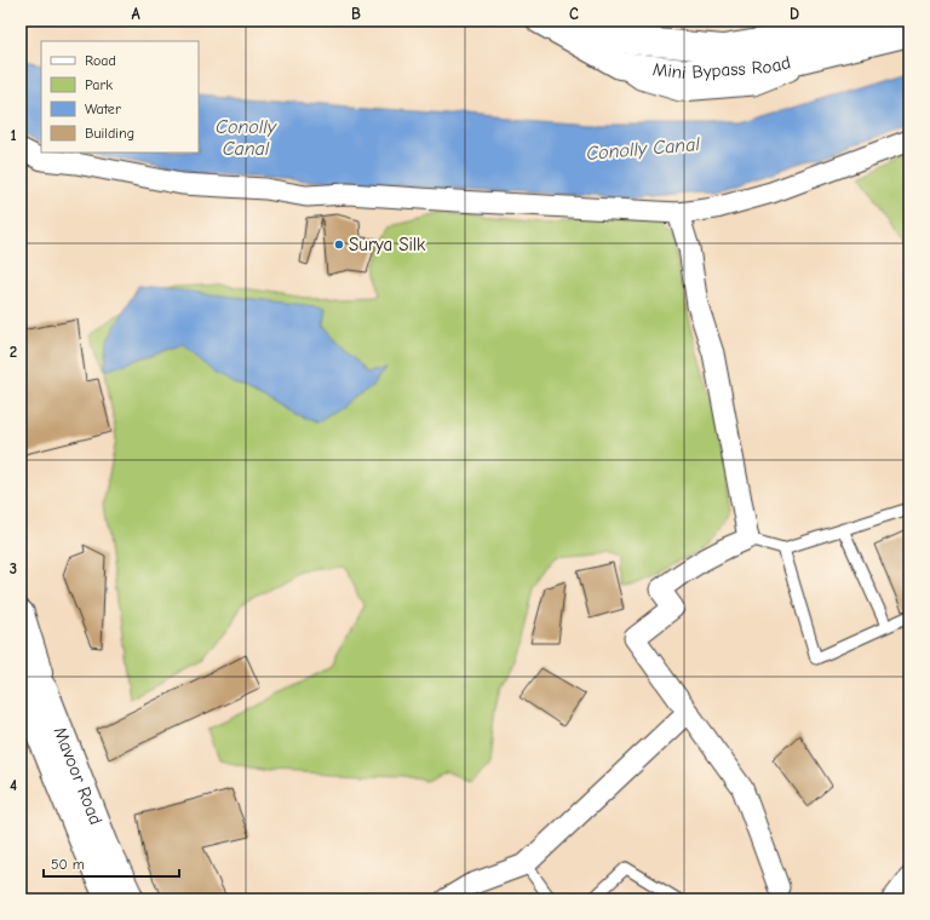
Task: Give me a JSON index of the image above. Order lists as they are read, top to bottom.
{
  "streets": {
    "main road": ["Mini Bypass Road", "Mavoor Road"]
  },
  "water": ["Conolly Canal"],
  "places": ["Surya Silk"],
  "legend": [
    "Road",
    "Park",
    "Water",
    "Building"
  ],
  "scale_bar": "50 m",
  "grid": {
    "columns": [
      "A",
      "B",
      "C",
      "D"
    ],
    "rows": [
      "1",
      "2",
      "3",
      "4"
    ]
  }
}
